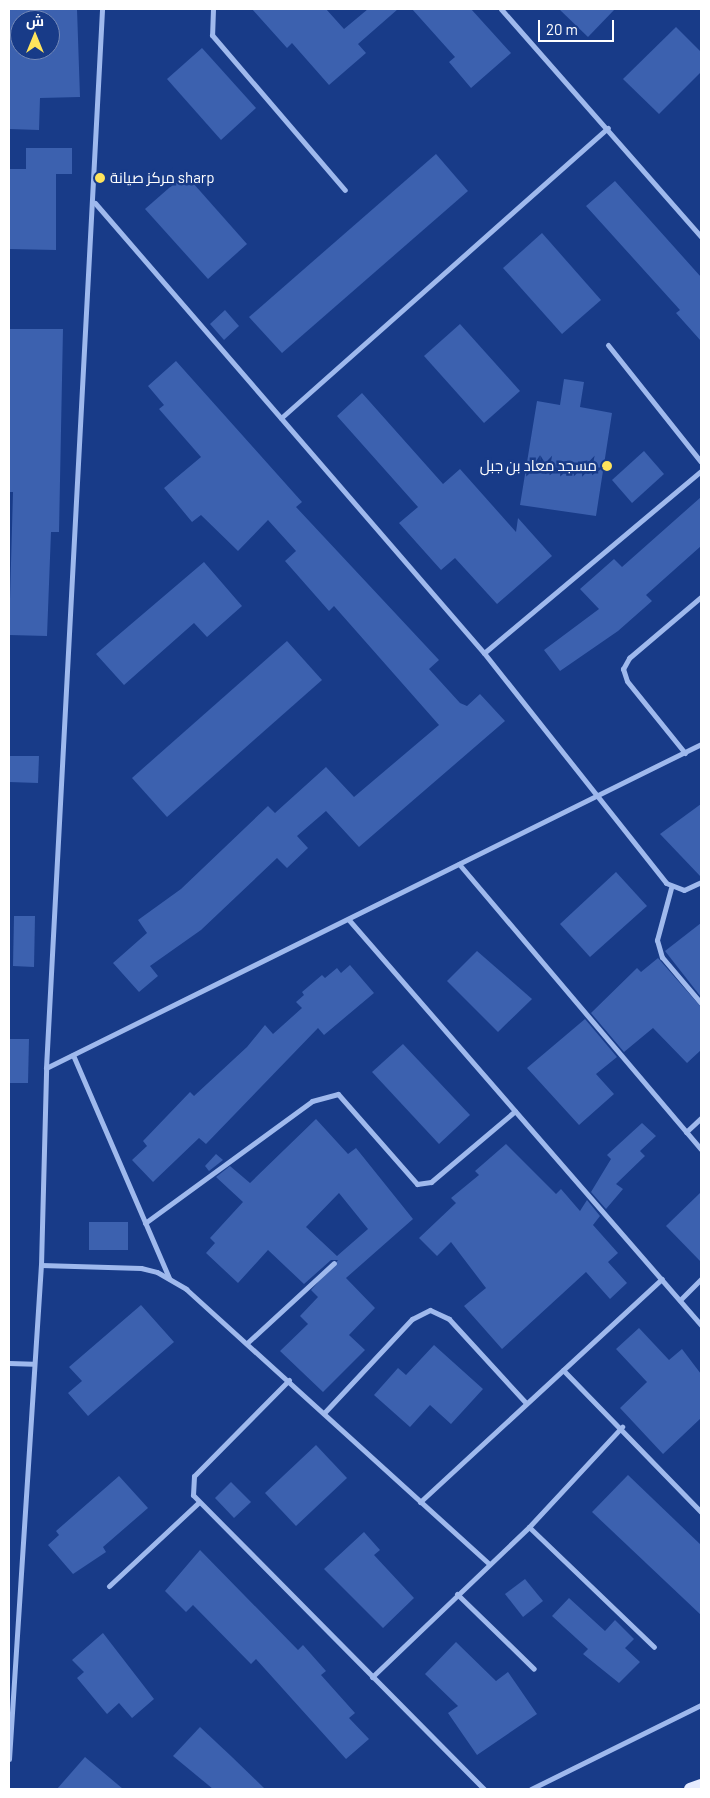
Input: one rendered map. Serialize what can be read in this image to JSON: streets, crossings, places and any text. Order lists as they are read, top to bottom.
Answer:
{
  "places": ["مركز صيانة sharp", "مسجد معاد بن جبل"],
  "scale_bar": "20 m",
  "north": "top"
}
